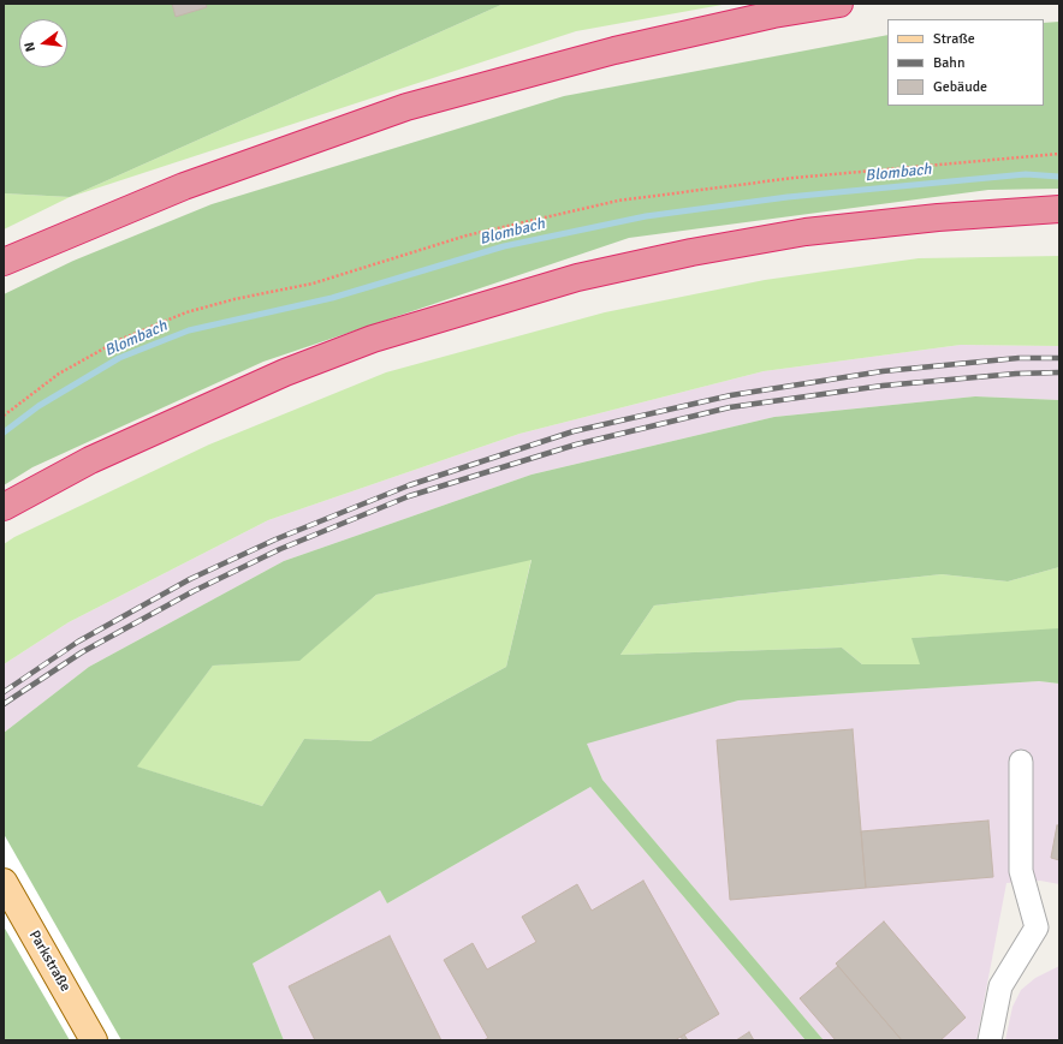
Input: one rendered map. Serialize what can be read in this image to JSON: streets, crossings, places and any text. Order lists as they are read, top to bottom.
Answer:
{
  "streets": {
    "main road": ["Parkstraße"]
  },
  "water": ["Blombach"],
  "legend": ["Straße", "Bahn", "Gebäude"],
  "north": "left"
}
